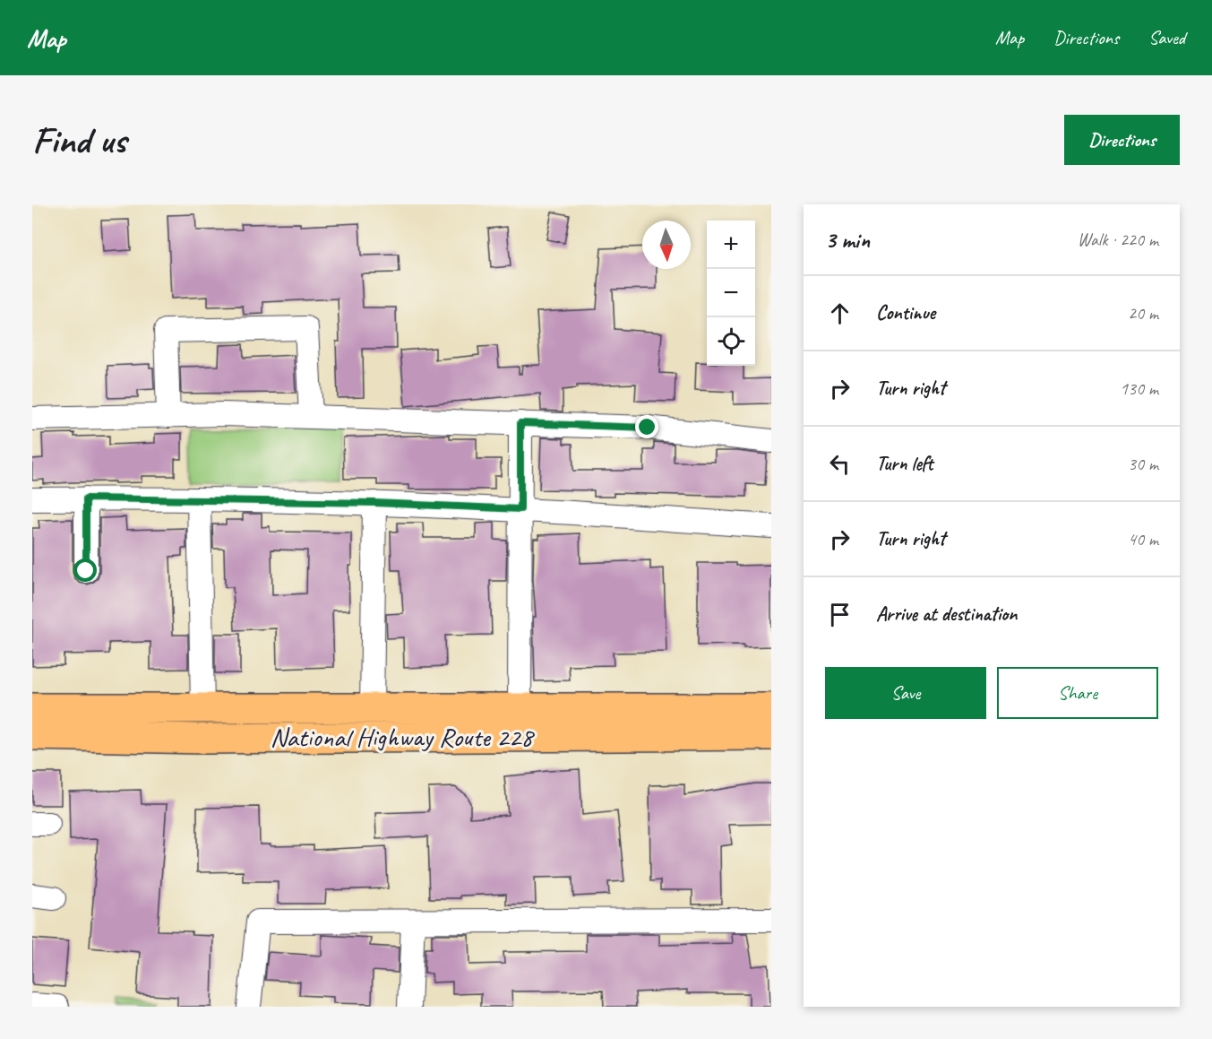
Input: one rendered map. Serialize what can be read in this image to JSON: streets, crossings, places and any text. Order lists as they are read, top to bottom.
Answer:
{
  "streets": {
    "highway": ["National Highway Route 228"]
  },
  "north": "bottom",
  "page": {
    "header": "Map",
    "nav": ["Map", "Directions", "Saved"],
    "buttons": [
      "Directions",
      ["Save", "Share"]
    ],
    "title": "Find us",
    "heading": ["3 min", "Walk · 220 m"],
    "map_buttons": ["+", "−"],
    "list": [
      ["Continue", "20 m"],
      ["Turn right", "130 m"],
      ["Turn left", "30 m"],
      ["Turn right", "40 m"],
      "Arrive at destination"
    ]
  }
}
